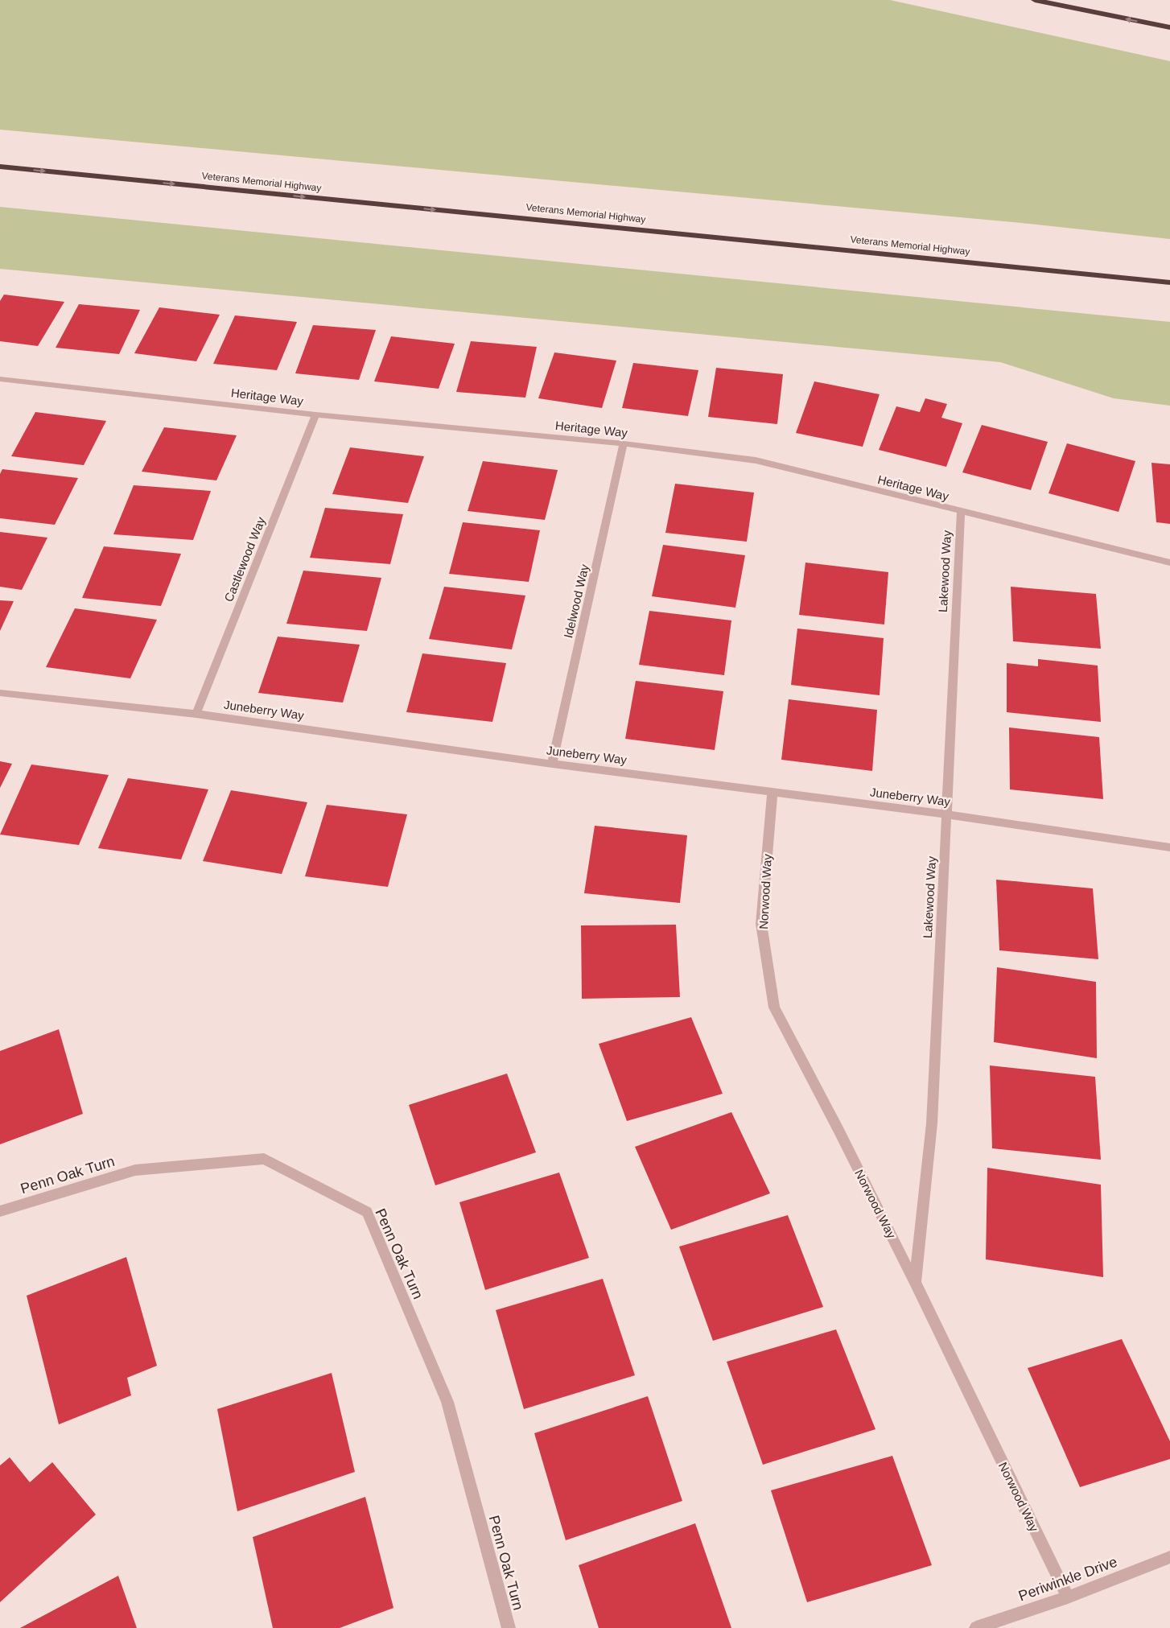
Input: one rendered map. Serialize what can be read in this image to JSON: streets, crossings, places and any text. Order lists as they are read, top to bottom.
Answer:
{
  "streets": {
    "highway": ["Veterans Memorial Highway"],
    "street": [
      "Heritage Way",
      "Castlewood Way",
      "Lakewood Way",
      "Idelwood Way",
      "Juneberry Way",
      "Norwood Way",
      "Penn Oak Turn",
      "Periwinkle Drive"
    ]
  },
  "crossings": [
    ["Heritage Way", "Castlewood Way"],
    ["Heritage Way", "Lakewood Way"],
    ["Heritage Way", "Idelwood Way"],
    ["Castlewood Way", "Juneberry Way"],
    ["Lakewood Way", "Juneberry Way"],
    ["Lakewood Way", "Norwood Way"],
    ["Idelwood Way", "Juneberry Way"],
    ["Juneberry Way", "Norwood Way"],
    ["Norwood Way", "Periwinkle Drive"]
  ],
  "one_way": ["Veterans Memorial Highway"]
}
